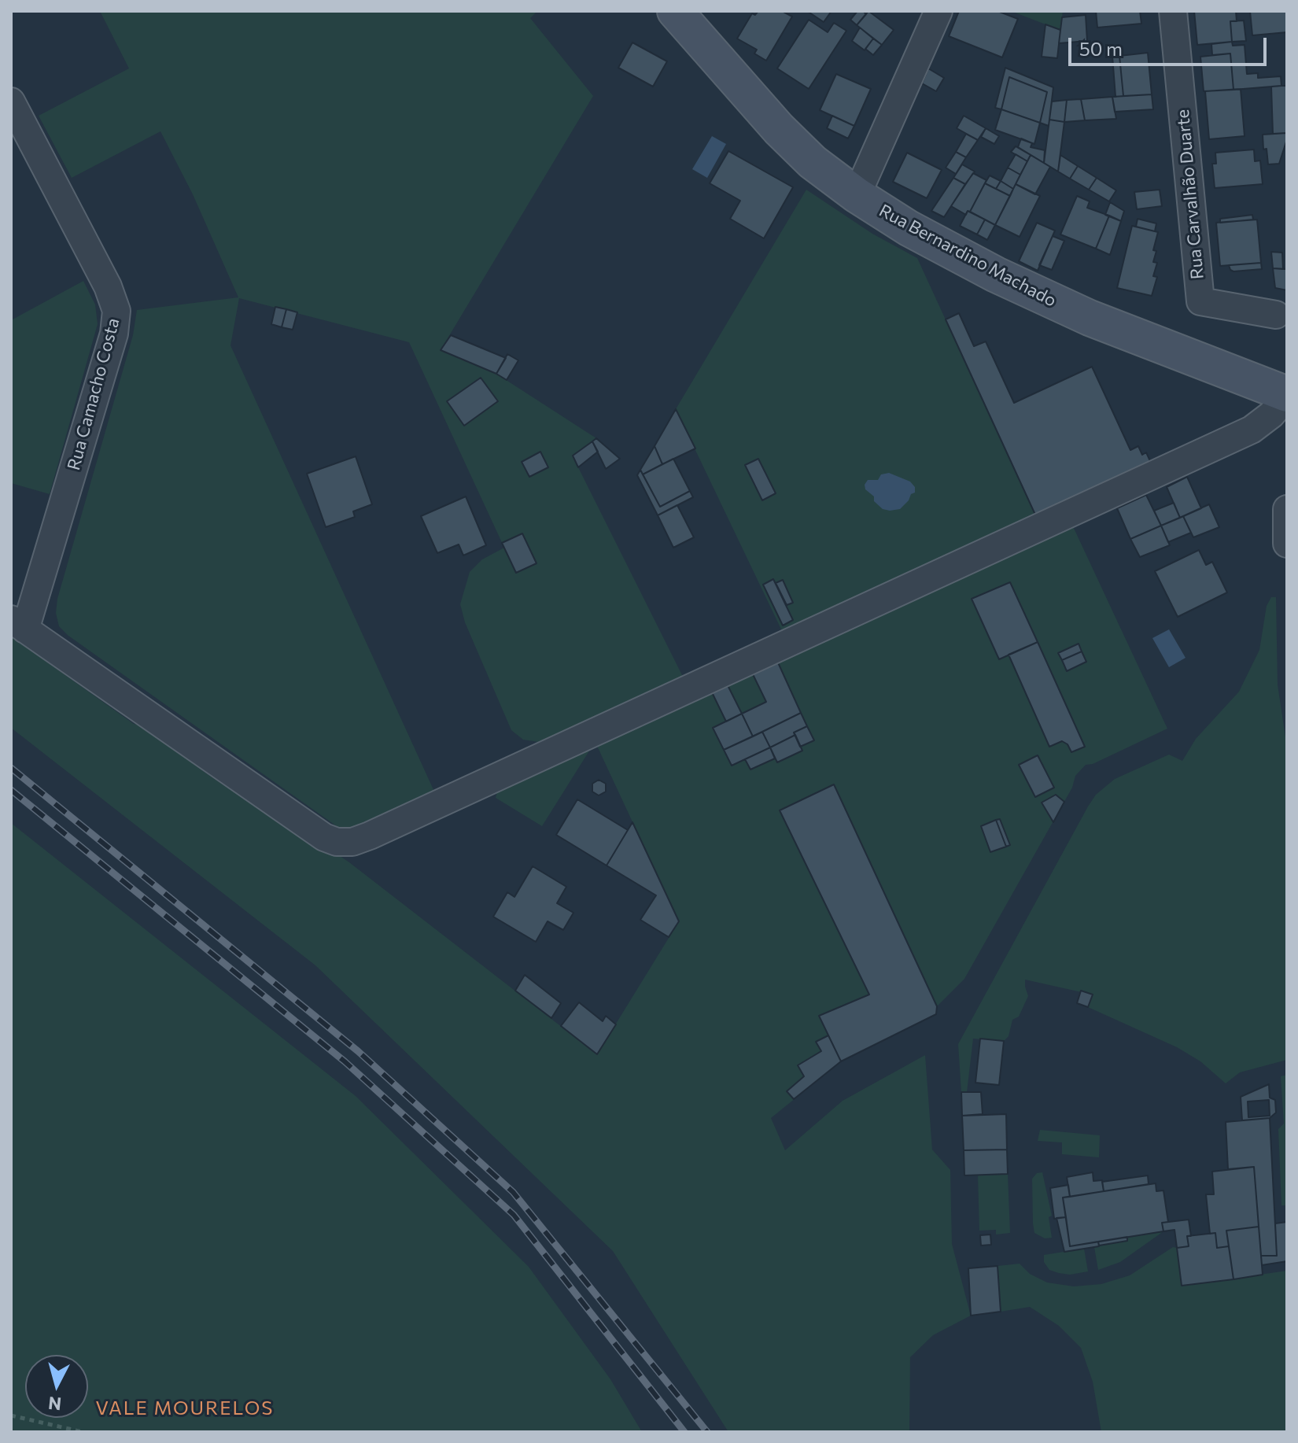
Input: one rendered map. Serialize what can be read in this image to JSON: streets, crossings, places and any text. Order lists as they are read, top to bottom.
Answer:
{
  "streets": {
    "main road": ["Rua Bernardino Machado"],
    "street": ["Rua Carvalhão Duarte", "Rua Camacho Costa"]
  },
  "districts": ["VALE MOURELOS"],
  "scale_bar": "50 m",
  "north": "bottom"
}
